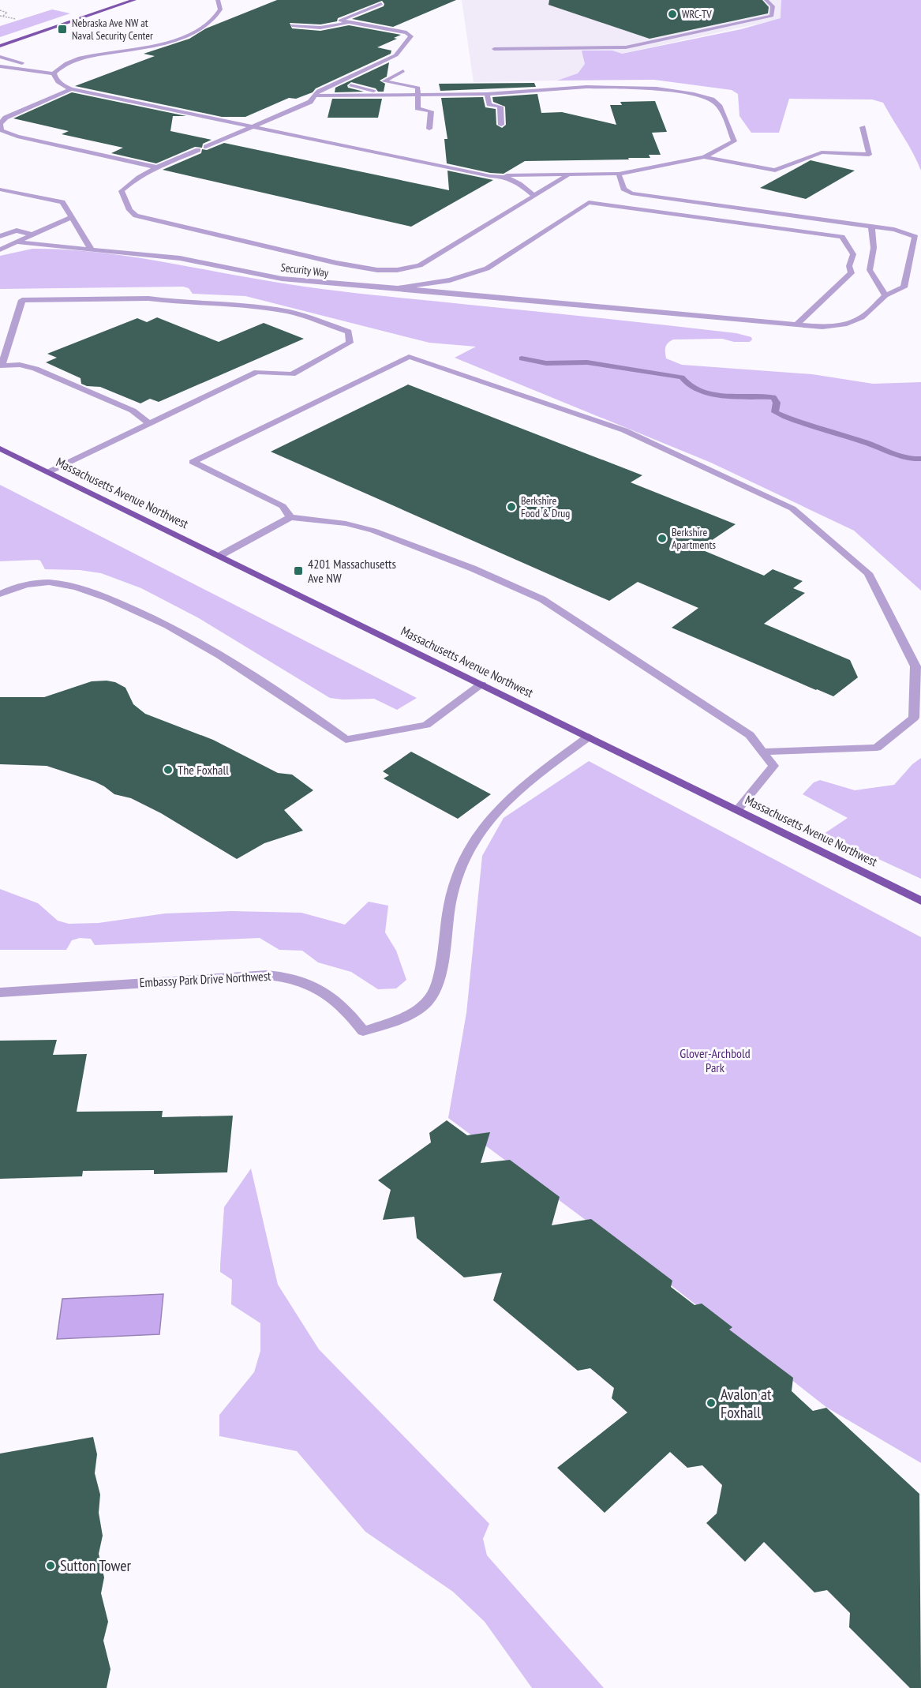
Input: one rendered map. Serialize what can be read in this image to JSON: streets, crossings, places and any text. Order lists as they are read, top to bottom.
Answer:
{
  "streets": {
    "main road": ["Massachusetts Avenue Northwest"],
    "street": ["Security Way", "Embassy Park Drive Northwest"]
  },
  "crossings": [
    ["Massachusetts Avenue Northwest", "Embassy Park Drive Northwest"]
  ],
  "parks": ["Glover-Archbold Park"],
  "places": {
    "other": [
      "WRC-TV",
      "Berkshire Food & Drug",
      "Berkshire Apartments",
      "The Foxhall",
      "Avalon at Foxhall",
      "Sutton Tower"
    ],
    "transit": ["Nebraska Ave NW at Naval Security Center", "4201 Massachusetts Ave NW"]
  }
}
